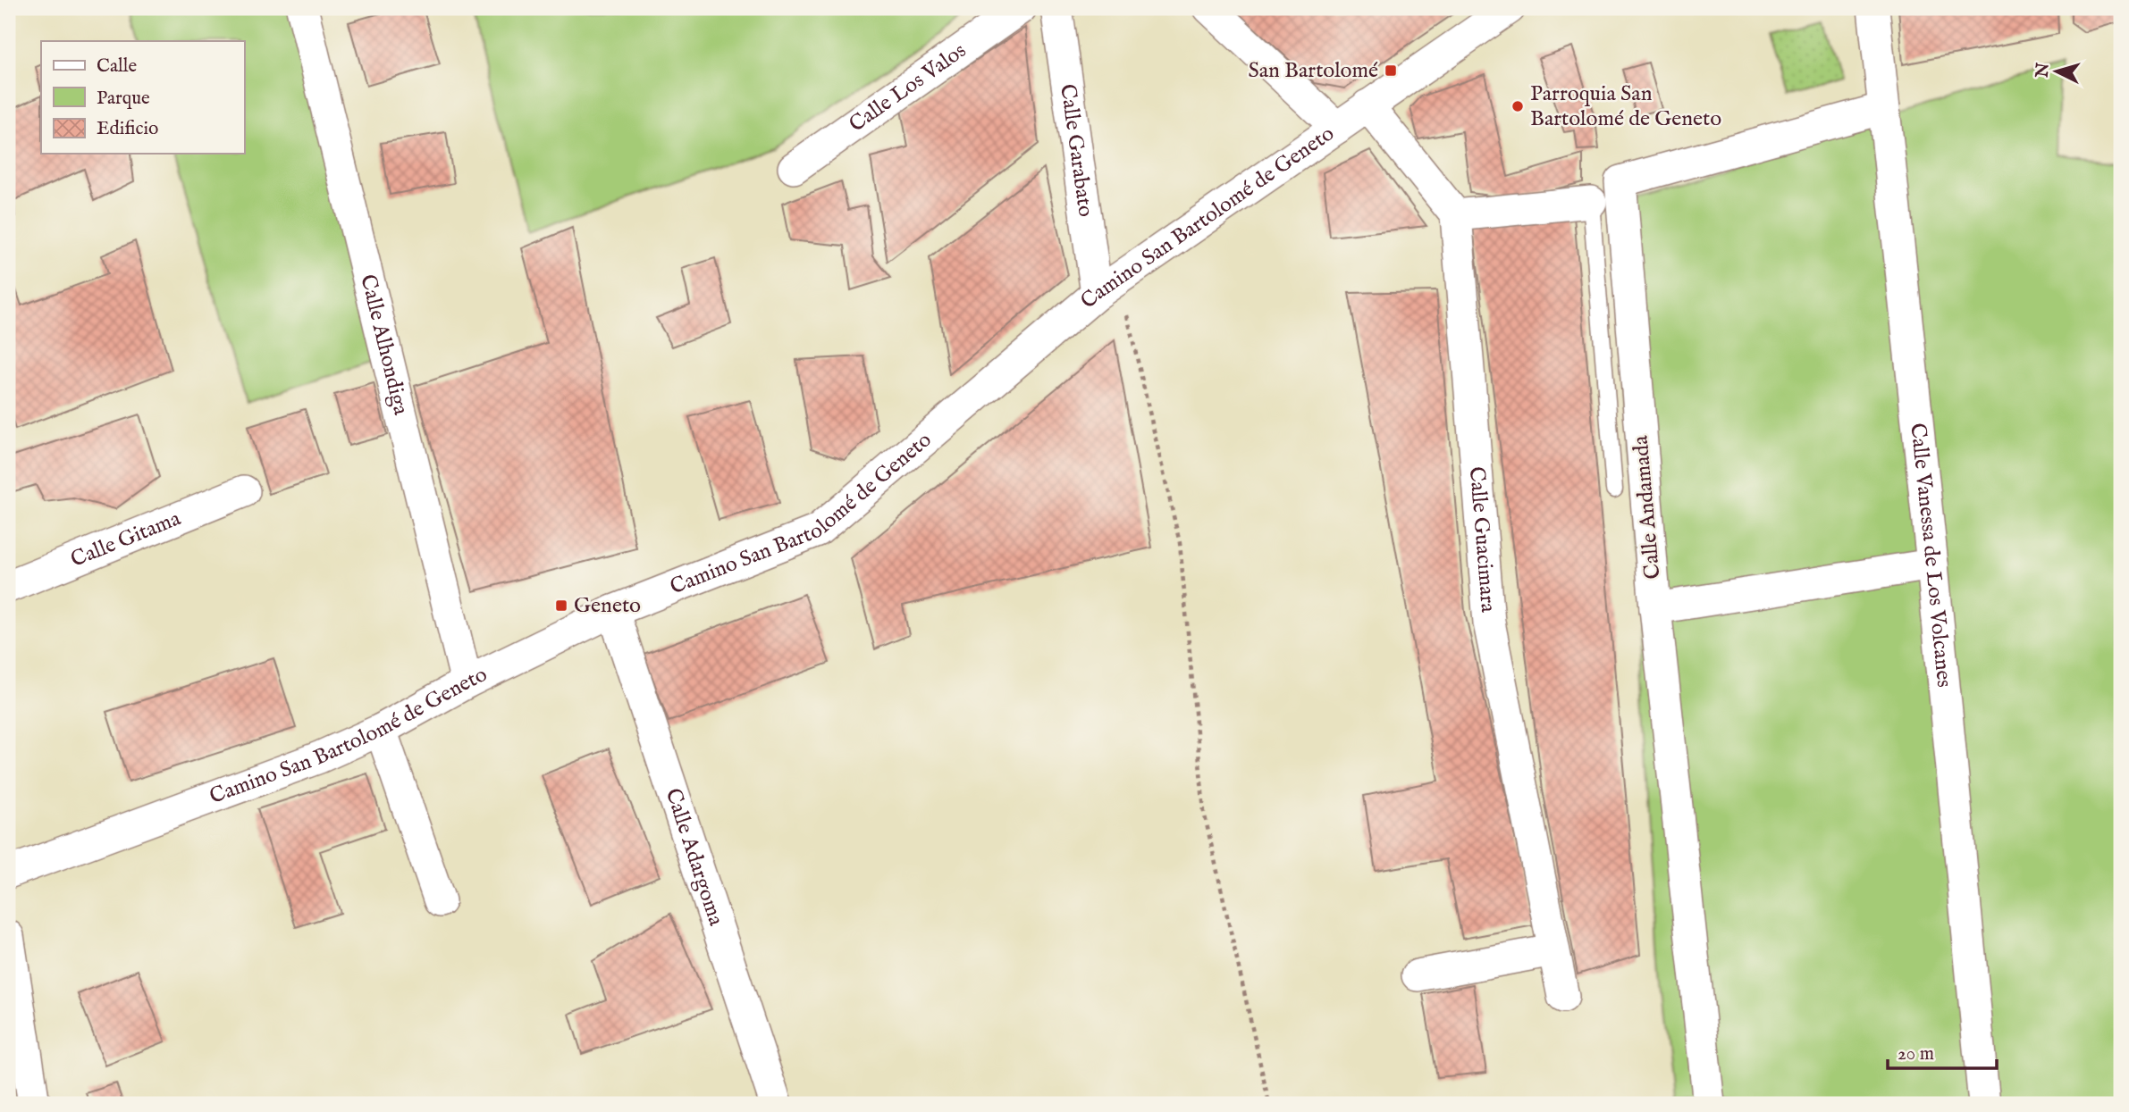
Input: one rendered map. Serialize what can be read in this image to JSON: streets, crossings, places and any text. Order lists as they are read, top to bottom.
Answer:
{
  "streets": {
    "street": [
      "Calle Los Valos",
      "Calle Garabato",
      "Camino San Bartolomé de Geneto",
      "Calle Alhondiga",
      "Calle Andamada",
      "Calle Guacimara",
      "Calle Gitama",
      "Calle Vanessa de Los Volcanes",
      "Calle Adargoma"
    ]
  },
  "crossings": [
    ["Calle Garabato", "Camino San Bartolomé de Geneto"],
    ["Camino San Bartolomé de Geneto", "Calle Alhondiga"],
    ["Camino San Bartolomé de Geneto", "Calle Adargoma"],
    ["Calle Andamada", "Calle Vanessa de Los Volcanes"]
  ],
  "places": {
    "transit": ["San Bartolomé", "Geneto"],
    "other": ["Parroquia San Bartolomé de Geneto"]
  },
  "legend": ["Calle", "Parque", "Edificio"],
  "scale_bar": "20 m",
  "north": "left"
}
